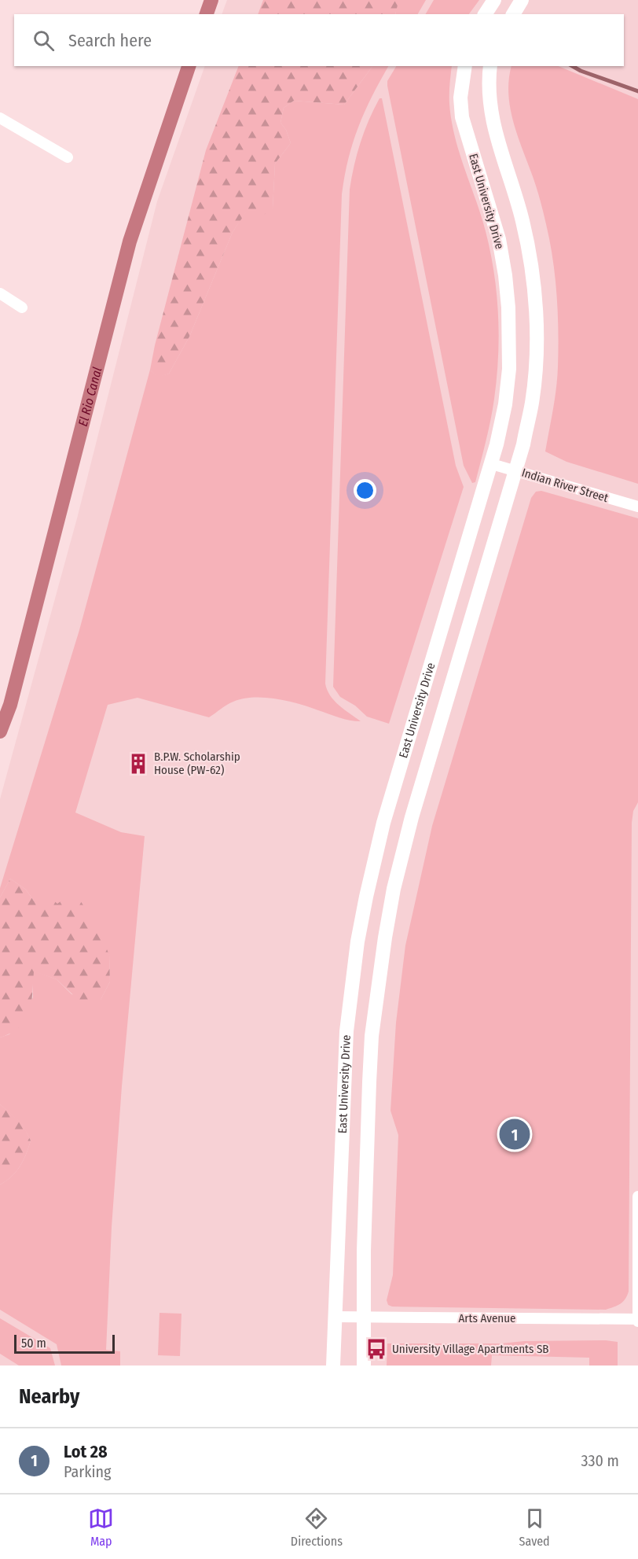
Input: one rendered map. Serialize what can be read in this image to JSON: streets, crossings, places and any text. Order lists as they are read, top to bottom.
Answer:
{
  "streets": {
    "street": ["East University Drive", "Indian River Street", "Arts Avenue"]
  },
  "crossings": [
    ["East University Drive", "Indian River Street"],
    ["East University Drive", "Arts Avenue"]
  ],
  "water": ["El Rio Canal"],
  "places": {
    "building": ["B.P.W. Scholarship House (PW-62)"],
    "bus stop": ["University Village Apartments SB"]
  },
  "scale_bar": "50 m",
  "page": {
    "search": "Search here",
    "pins": "1",
    "scale": "50 m",
    "heading": "Nearby",
    "list": [
      {
        "mark": "1",
        "name": "Lot 28",
        "note": "Parking",
        "value": "330 m"
      }
    ],
    "nav": ["Map", "Directions", "Saved"]
  }
}
